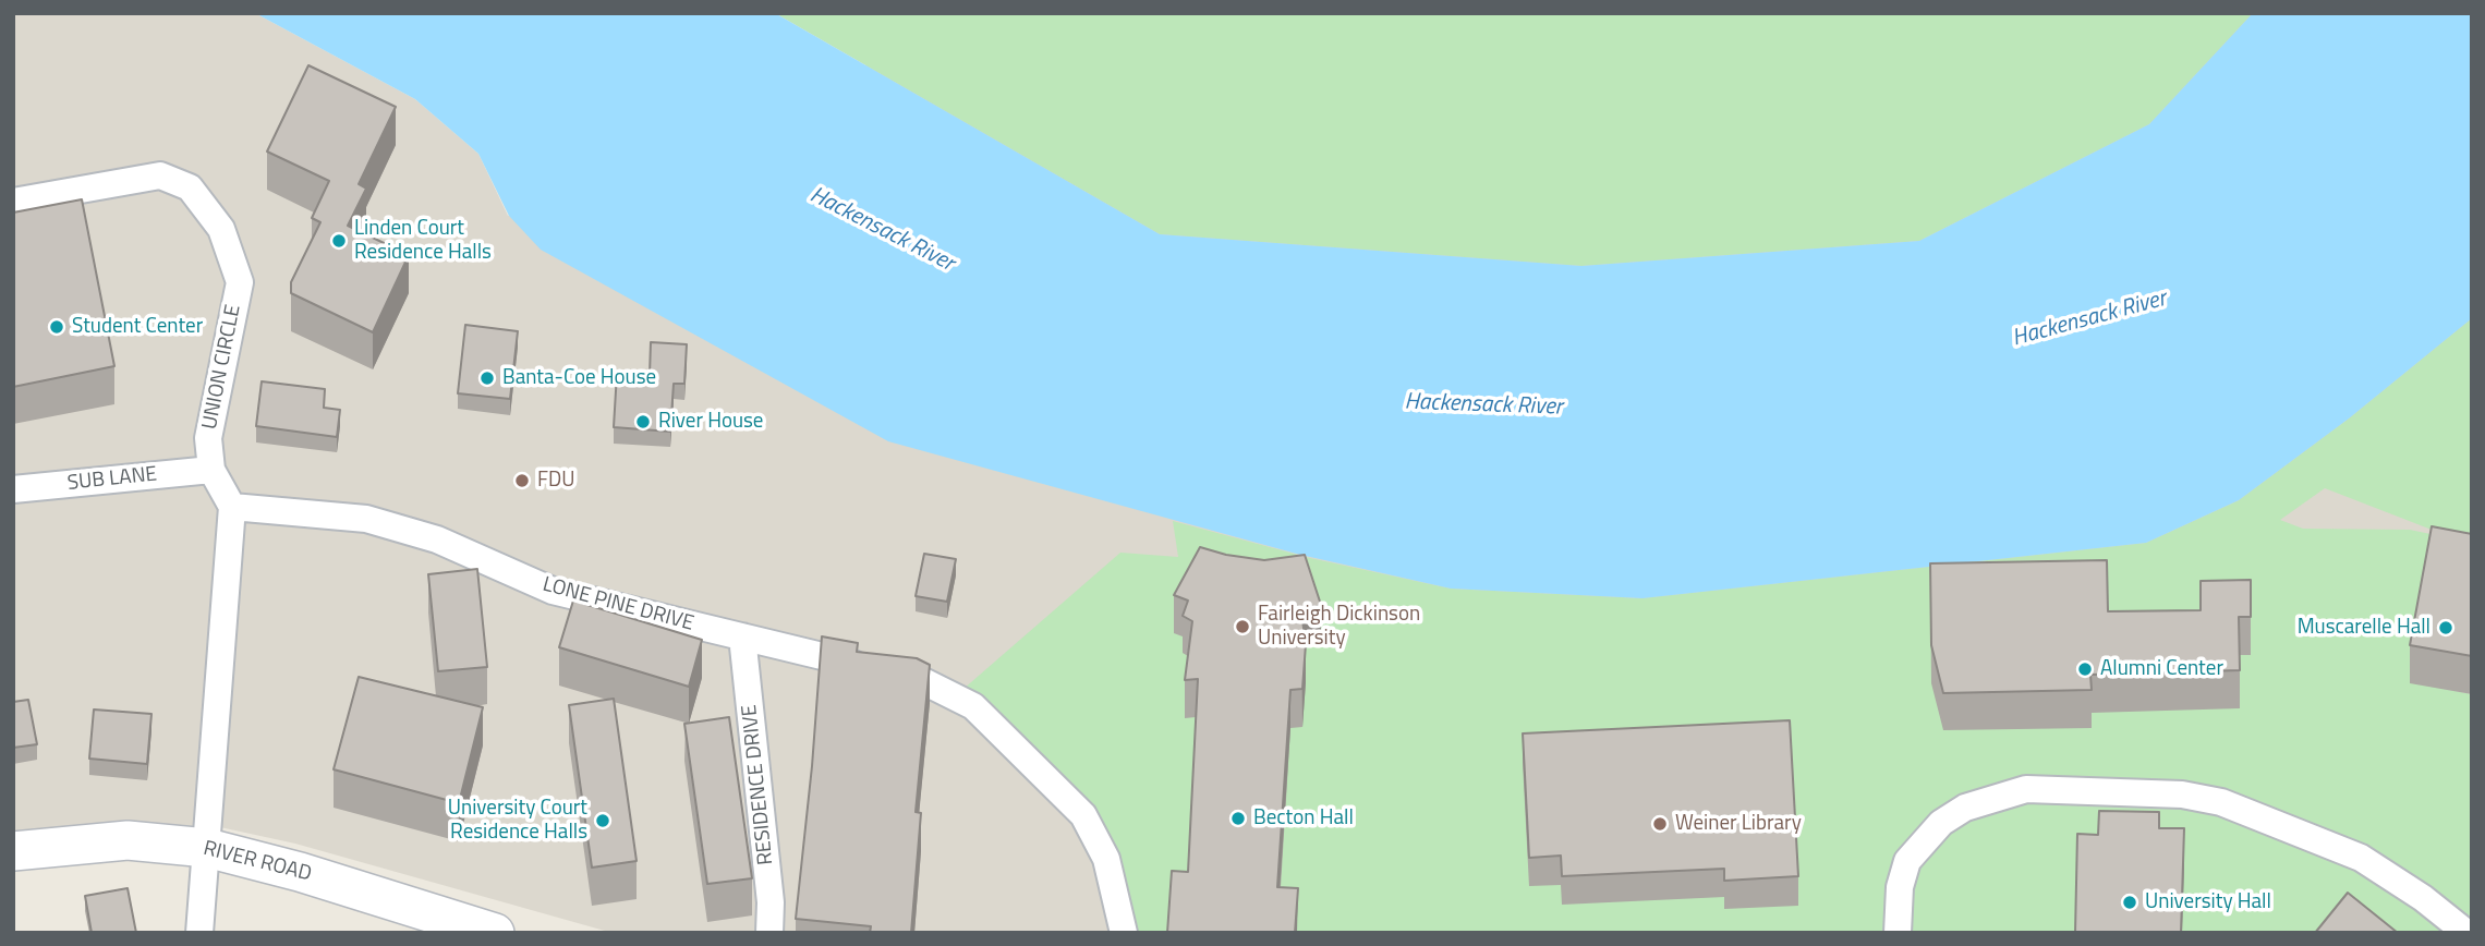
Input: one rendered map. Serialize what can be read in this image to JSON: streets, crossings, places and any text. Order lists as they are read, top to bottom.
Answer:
{
  "streets": {
    "main road": ["RIVER ROAD"],
    "street": [
      "UNION CIRCLE",
      "SUB LANE",
      "LONE PINE DRIVE",
      "RESIDENCE DRIVE"
    ]
  },
  "crossings": [
    ["UNION CIRCLE", "SUB LANE"],
    ["UNION CIRCLE", "LONE PINE DRIVE"],
    ["LONE PINE DRIVE", "RESIDENCE DRIVE"]
  ],
  "water": ["Hackensack River"],
  "places": [
    "Linden Court Residence Halls",
    "Student Center",
    "Banta-Coe House",
    "River House",
    "FDU",
    "Fairleigh Dickinson University",
    "Muscarelle Hall",
    "Alumni Center",
    "Becton Hall",
    "University Court Residence Halls",
    "Weiner Library",
    "University Hall"
  ]
}
